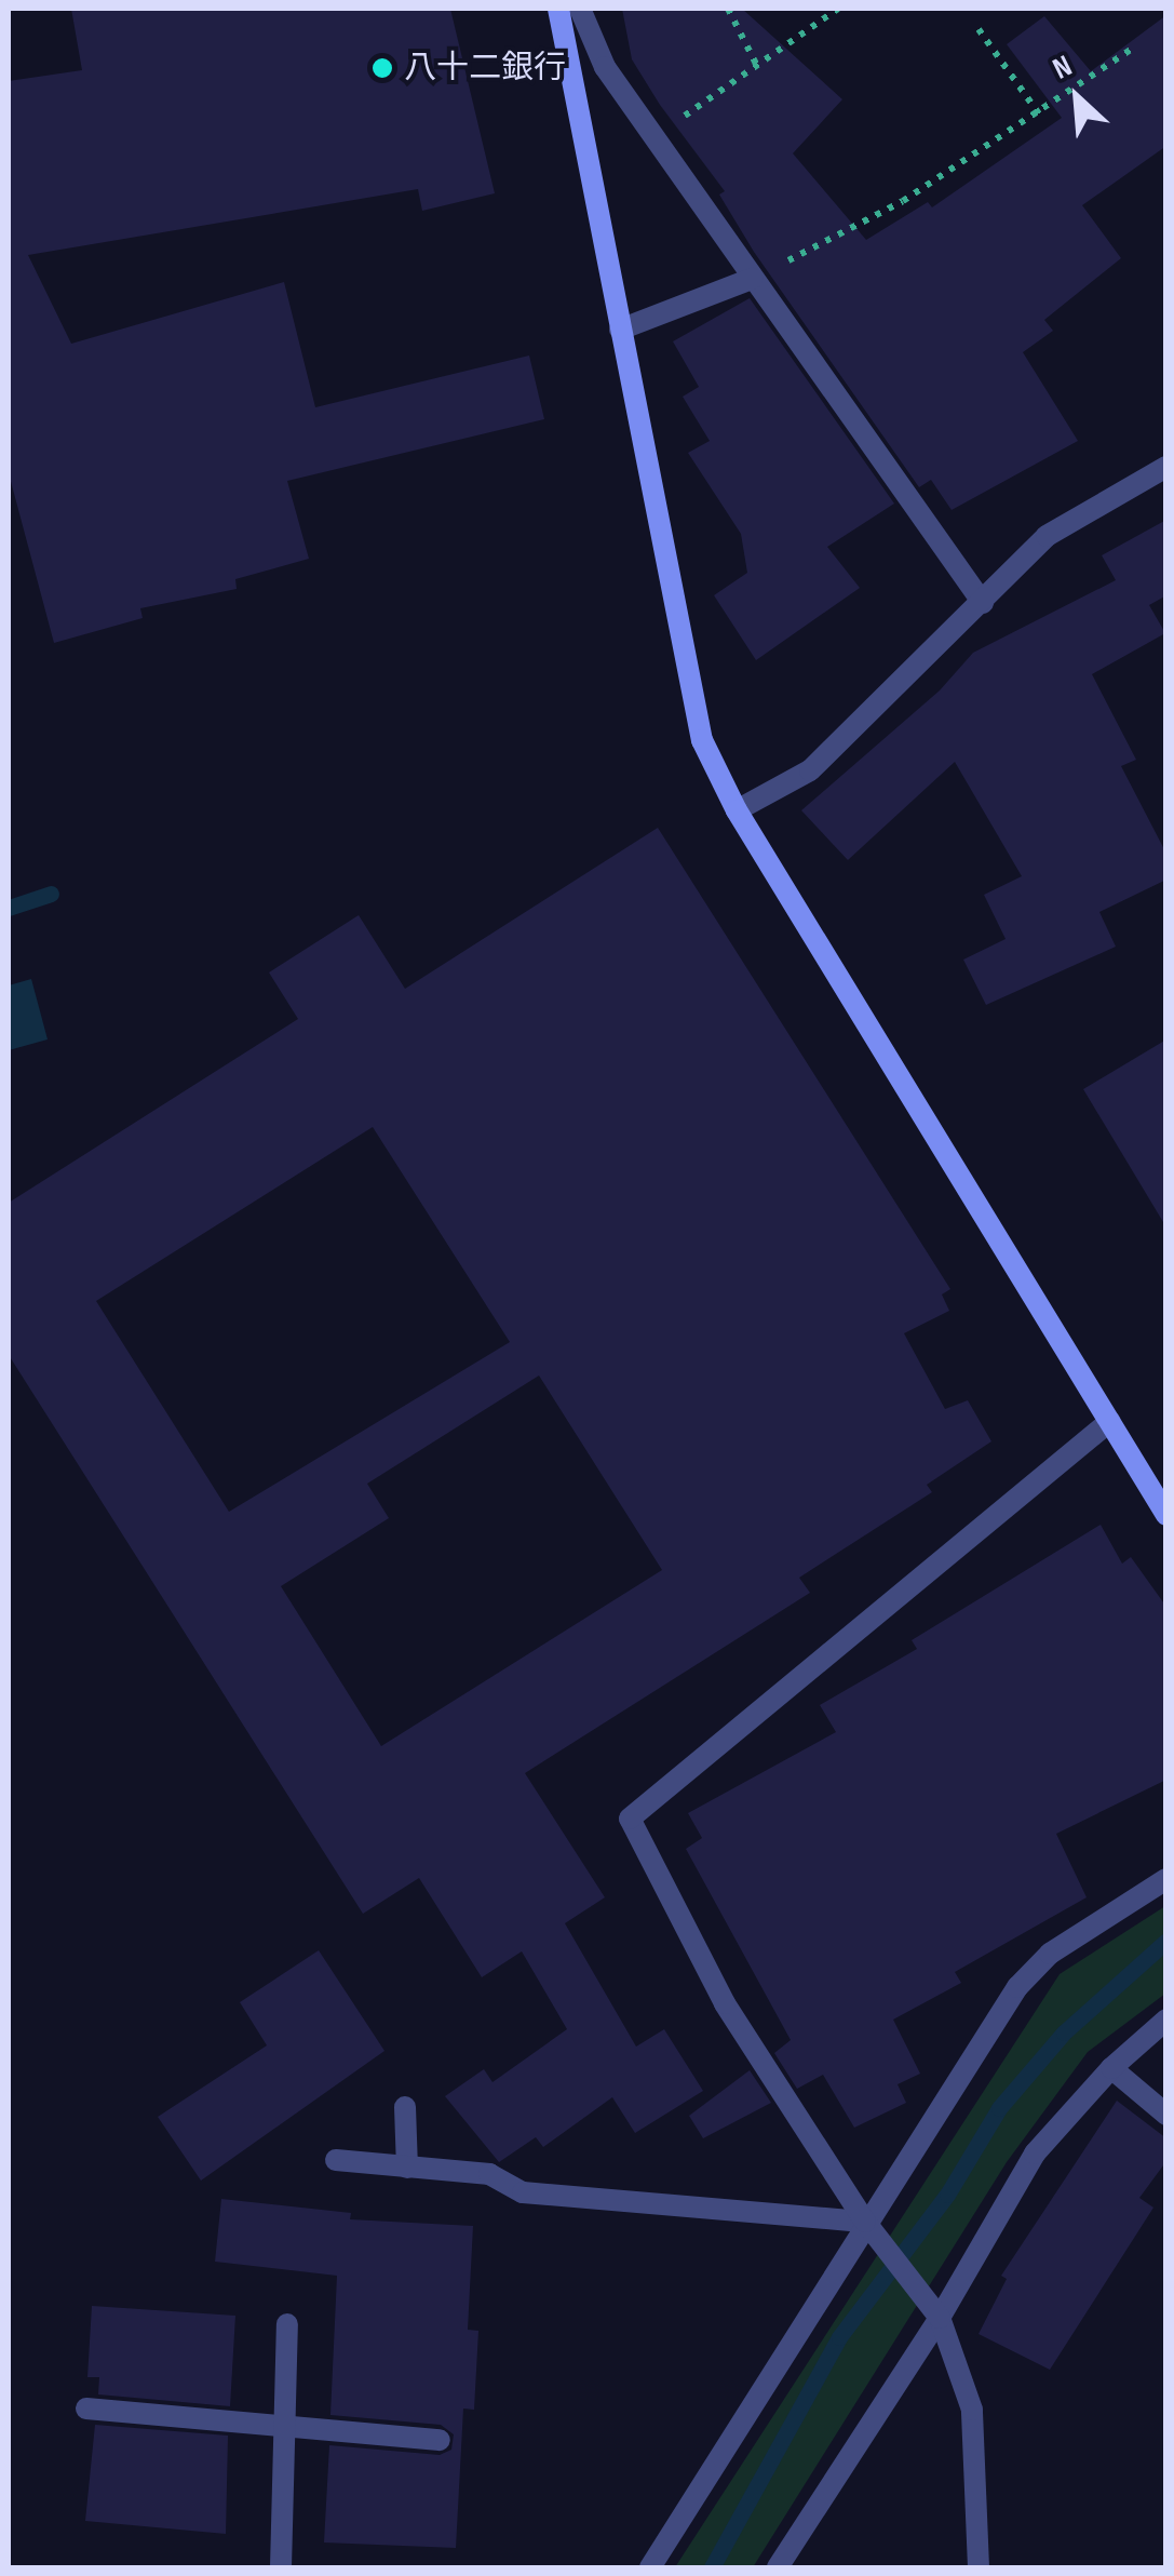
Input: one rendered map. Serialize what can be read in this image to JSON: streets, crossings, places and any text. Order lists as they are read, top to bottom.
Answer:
{
  "places": ["八十二銀行"],
  "north": "top left"
}
